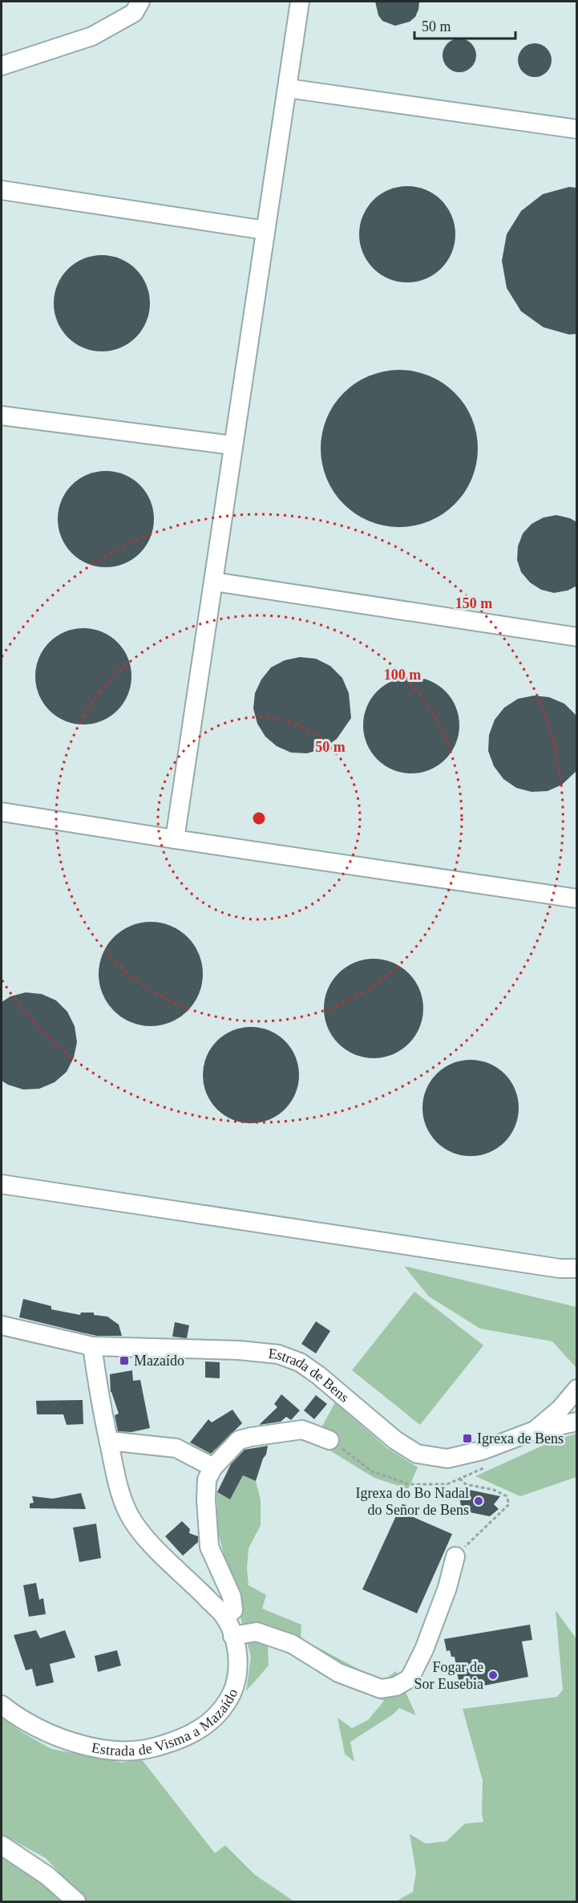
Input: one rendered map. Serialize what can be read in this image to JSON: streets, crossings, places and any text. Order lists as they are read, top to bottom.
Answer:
{
  "streets": {
    "street": ["Estrada de Bens", "Estrada de Visma a Mazaído"]
  },
  "crossings": [
    ["Estrada de Bens", "Estrada de Visma a Mazaído"]
  ],
  "places": {
    "transit": ["Mazaído", "Igrexa de Bens"],
    "other": ["Igrexa do Bo Nadal do Señor de Bens", "Fogar de Sor Eusebia"]
  },
  "scale_bar": "50 m",
  "rings": ["150 m", "100 m", "50 m"]
}
